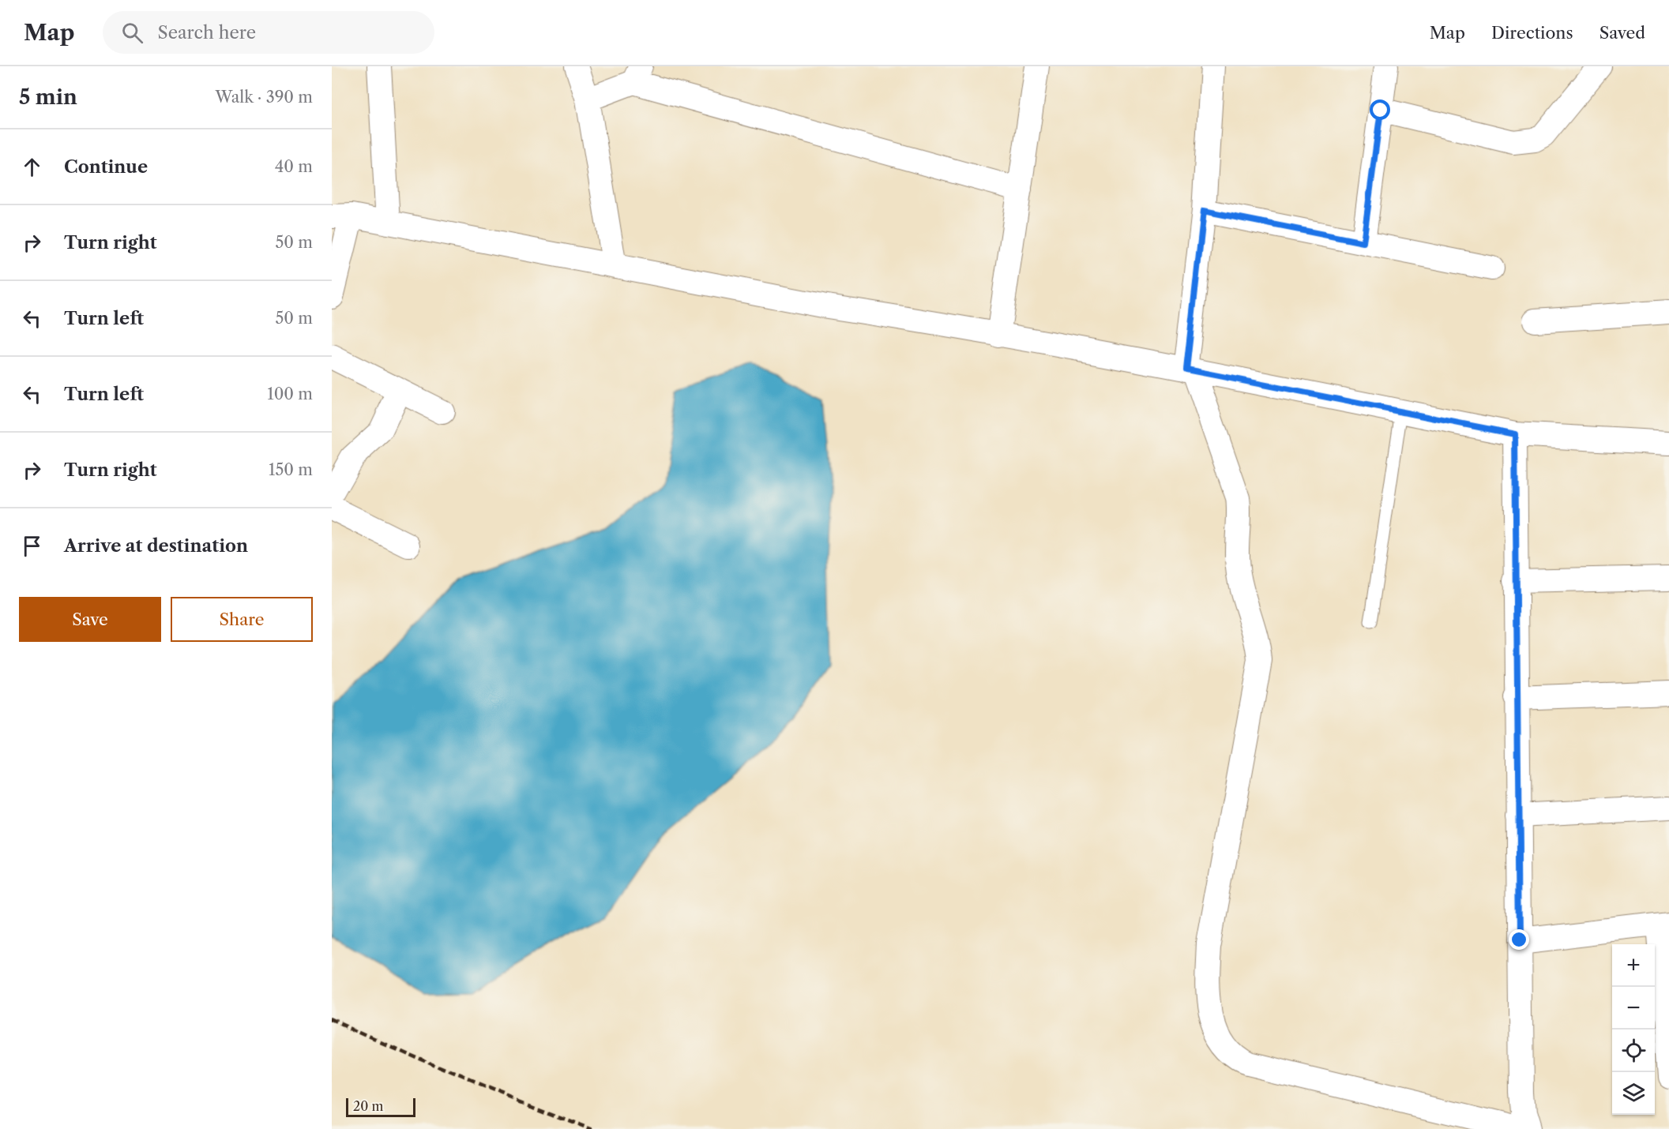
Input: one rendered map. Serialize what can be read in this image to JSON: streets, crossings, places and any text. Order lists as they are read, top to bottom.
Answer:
{
  "scale_bar": "20 m",
  "page": {
    "header": "Map",
    "search": "Search here",
    "nav": ["Map", "Directions", "Saved"],
    "heading": ["5 min", "Walk · 390 m"],
    "list": [
      ["Continue", "40 m"],
      ["Turn right", "50 m"],
      ["Turn left", "50 m"],
      ["Turn left", "100 m"],
      ["Turn right", "150 m"],
      "Arrive at destination"
    ],
    "buttons": ["Save", "Share"],
    "map_buttons": ["+", "−"],
    "scale": "20 m"
  }
}
